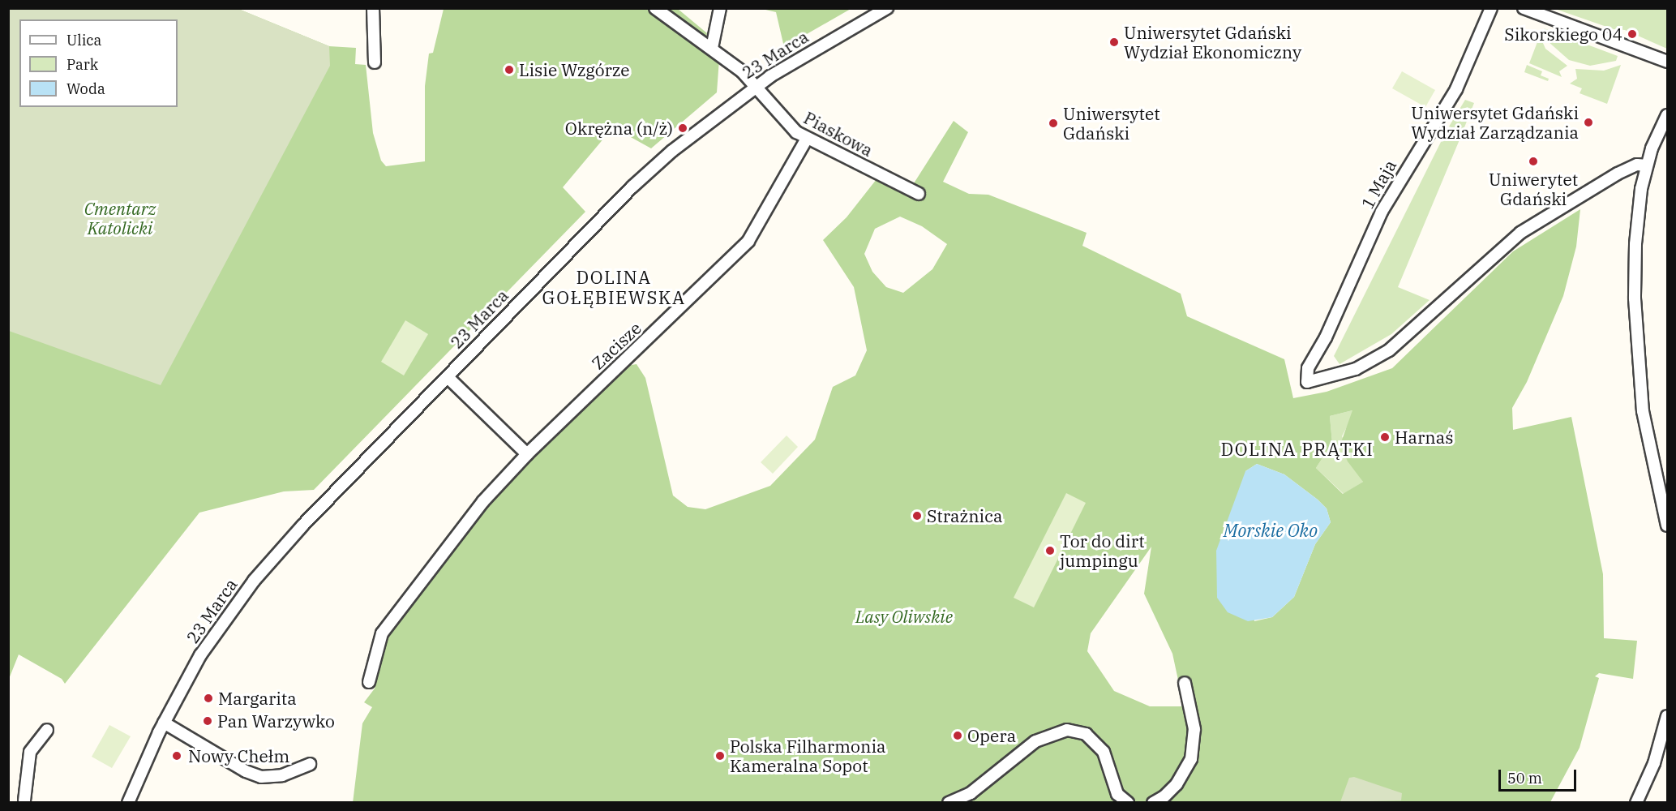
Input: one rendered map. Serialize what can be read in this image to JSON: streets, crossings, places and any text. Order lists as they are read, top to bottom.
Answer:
{
  "streets": {
    "street": [
      "23 Marca",
      "Piaskowa",
      "1 Maja",
      "Zacisze"
    ]
  },
  "crossings": [
    ["23 Marca", "Piaskowa"],
    ["Piaskowa", "Zacisze"]
  ],
  "districts": ["DOLINA GOŁĘBIEWSKA", "DOLINA PRĄTKI"],
  "water": ["Morskie Oko"],
  "parks": ["Cmentarz Katolicki", "Lasy Oliwskie"],
  "places": [
    "Sikorskiego 04",
    "Uniwersytet Gdański Wydział Ekonomiczny",
    "Lisie Wzgórze",
    "Uniwersytet Gdański Wydział Zarządzania",
    "Uniwersytet Gdański",
    "Okrężna (n/ż)",
    "Uniwerytet Gdański",
    "Harnaś",
    "Strażnica",
    "Tor do dirt jumpingu",
    "Margarita",
    "Pan Warzywko",
    "Opera",
    "Nowy Chełm",
    "Polska Filharmonia Kameralna Sopot"
  ],
  "legend": ["Ulica", "Park", "Woda"],
  "scale_bar": "50 m"
}
